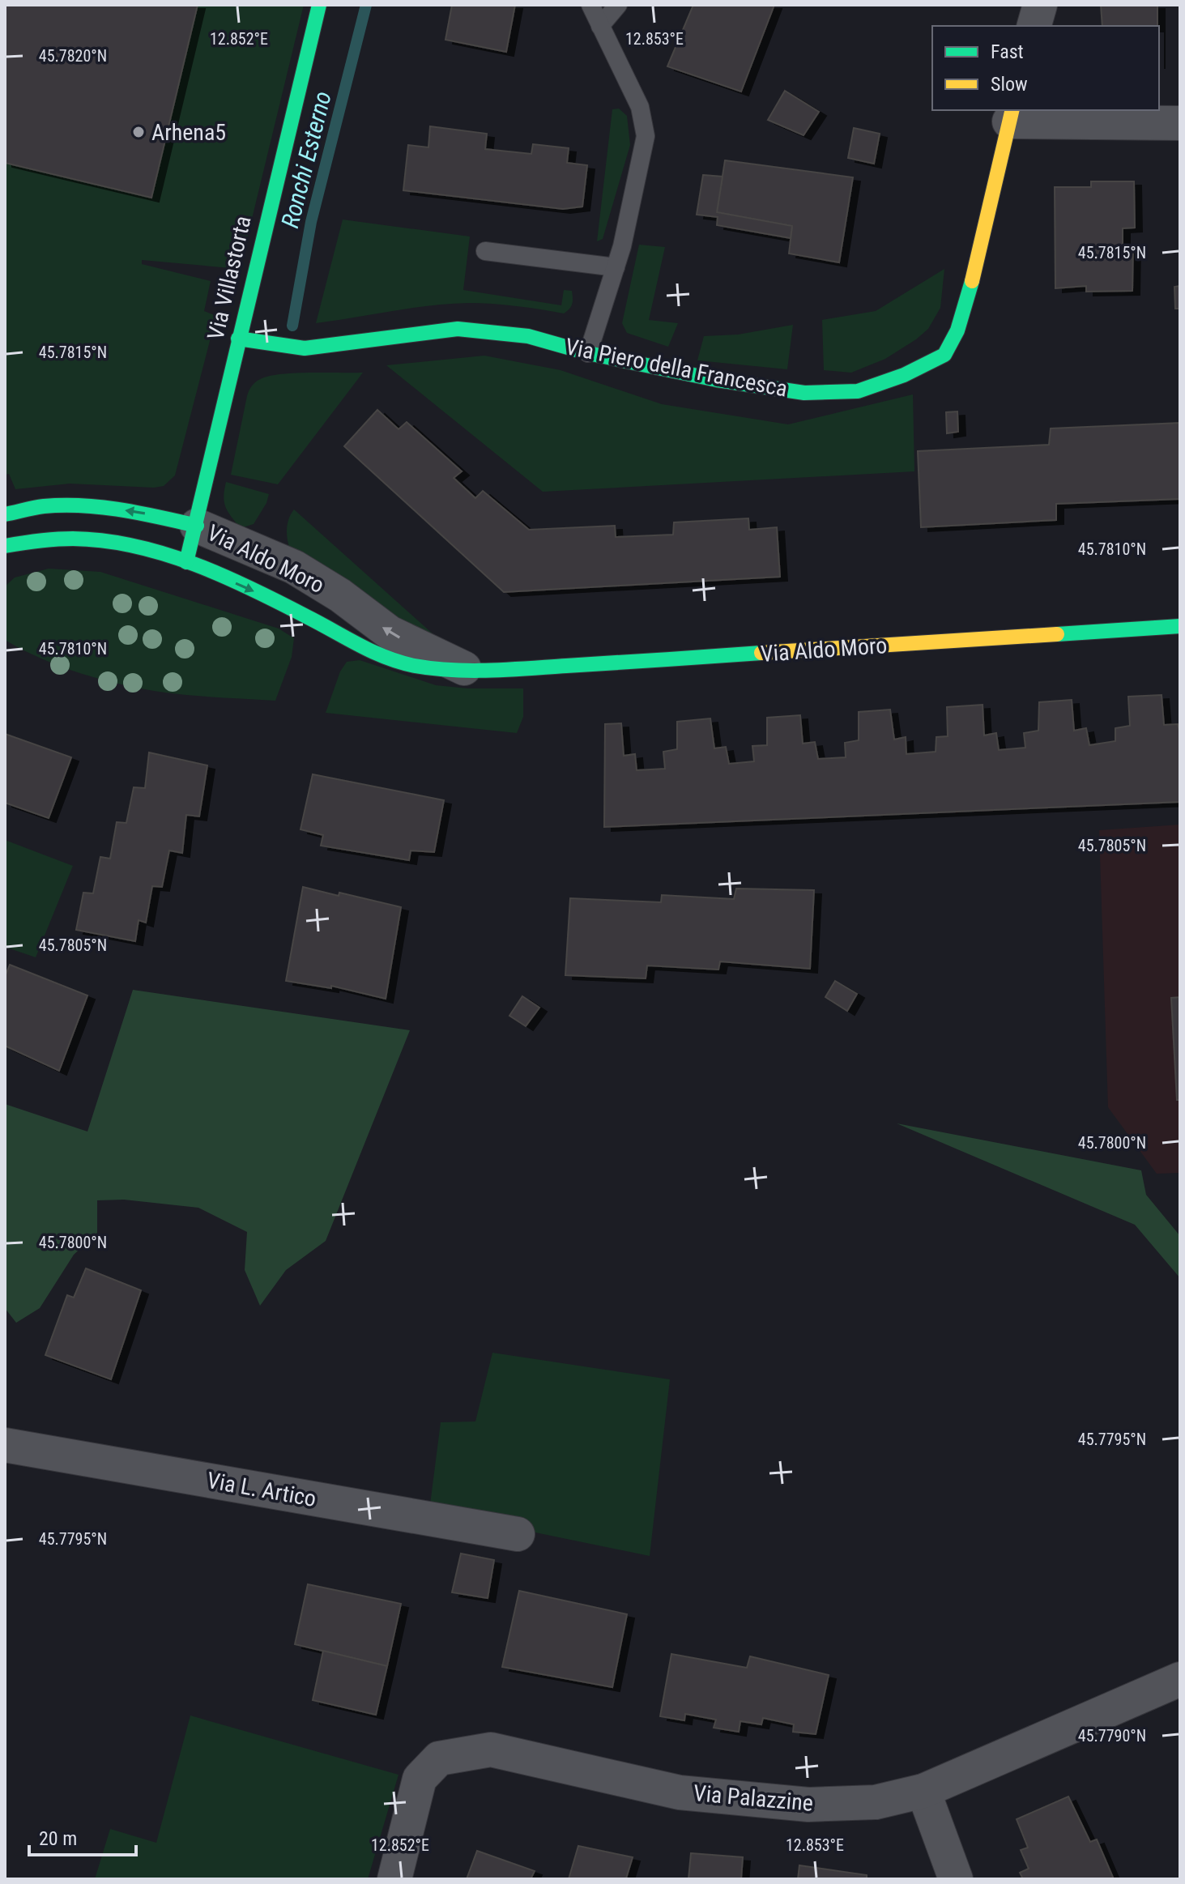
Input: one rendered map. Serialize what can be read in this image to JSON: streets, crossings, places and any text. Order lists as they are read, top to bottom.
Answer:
{
  "streets": {
    "street": [
      "Via Villastorta",
      "Via Piero della Francesca",
      "Via Aldo Moro",
      "Via L. Artico",
      "Via Palazzine"
    ]
  },
  "crossings": [
    ["Via Villastorta", "Via Piero della Francesca"],
    ["Via Villastorta", "Via Aldo Moro"]
  ],
  "water": ["Ronchi Esterno"],
  "places": ["Arhena5"],
  "legend": ["Fast", "Slow"],
  "scale_bar": "20 m",
  "coordinates": [
    "12.852°E",
    "12.853°E",
    "45.7820°N",
    "45.7815°N",
    "45.7810°N",
    "45.7805°N",
    "45.7800°N",
    "45.7795°N",
    "45.7790°N"
  ]
}
